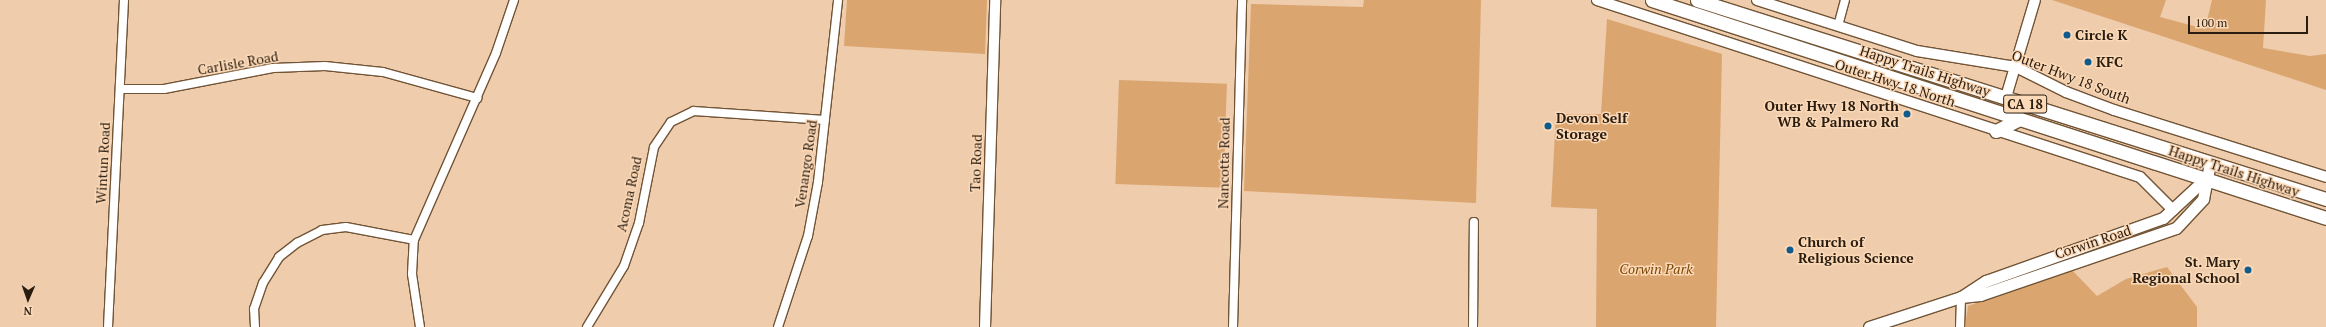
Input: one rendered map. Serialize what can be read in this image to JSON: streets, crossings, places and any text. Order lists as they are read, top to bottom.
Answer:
{
  "streets": {
    "main road": ["Happy Trails Highway", "CA 18", "Corwin Road"],
    "street": [
      "Carlisle Road",
      "Outer Hwy 18 South",
      "Outer Hwy 18 North",
      "Wintun Road",
      "Tao Road",
      "Nancotta Road",
      "Venango Road",
      "Acoma Road"
    ]
  },
  "crossings": [
    ["Carlisle Road", "Wintun Road"],
    ["Happy Trails Highway", "Corwin Road"],
    ["Outer Hwy 18 North", "Corwin Road"],
    ["Venango Road", "Acoma Road"]
  ],
  "parks": ["Corwin Park"],
  "places": [
    "Circle K",
    "KFC",
    "Outer Hwy 18 North WB & Palmero Rd",
    "Devon Self Storage",
    "Church of Religious Science",
    "St. Mary Regional School"
  ],
  "scale_bar": "100 m",
  "north": "bottom"
}
